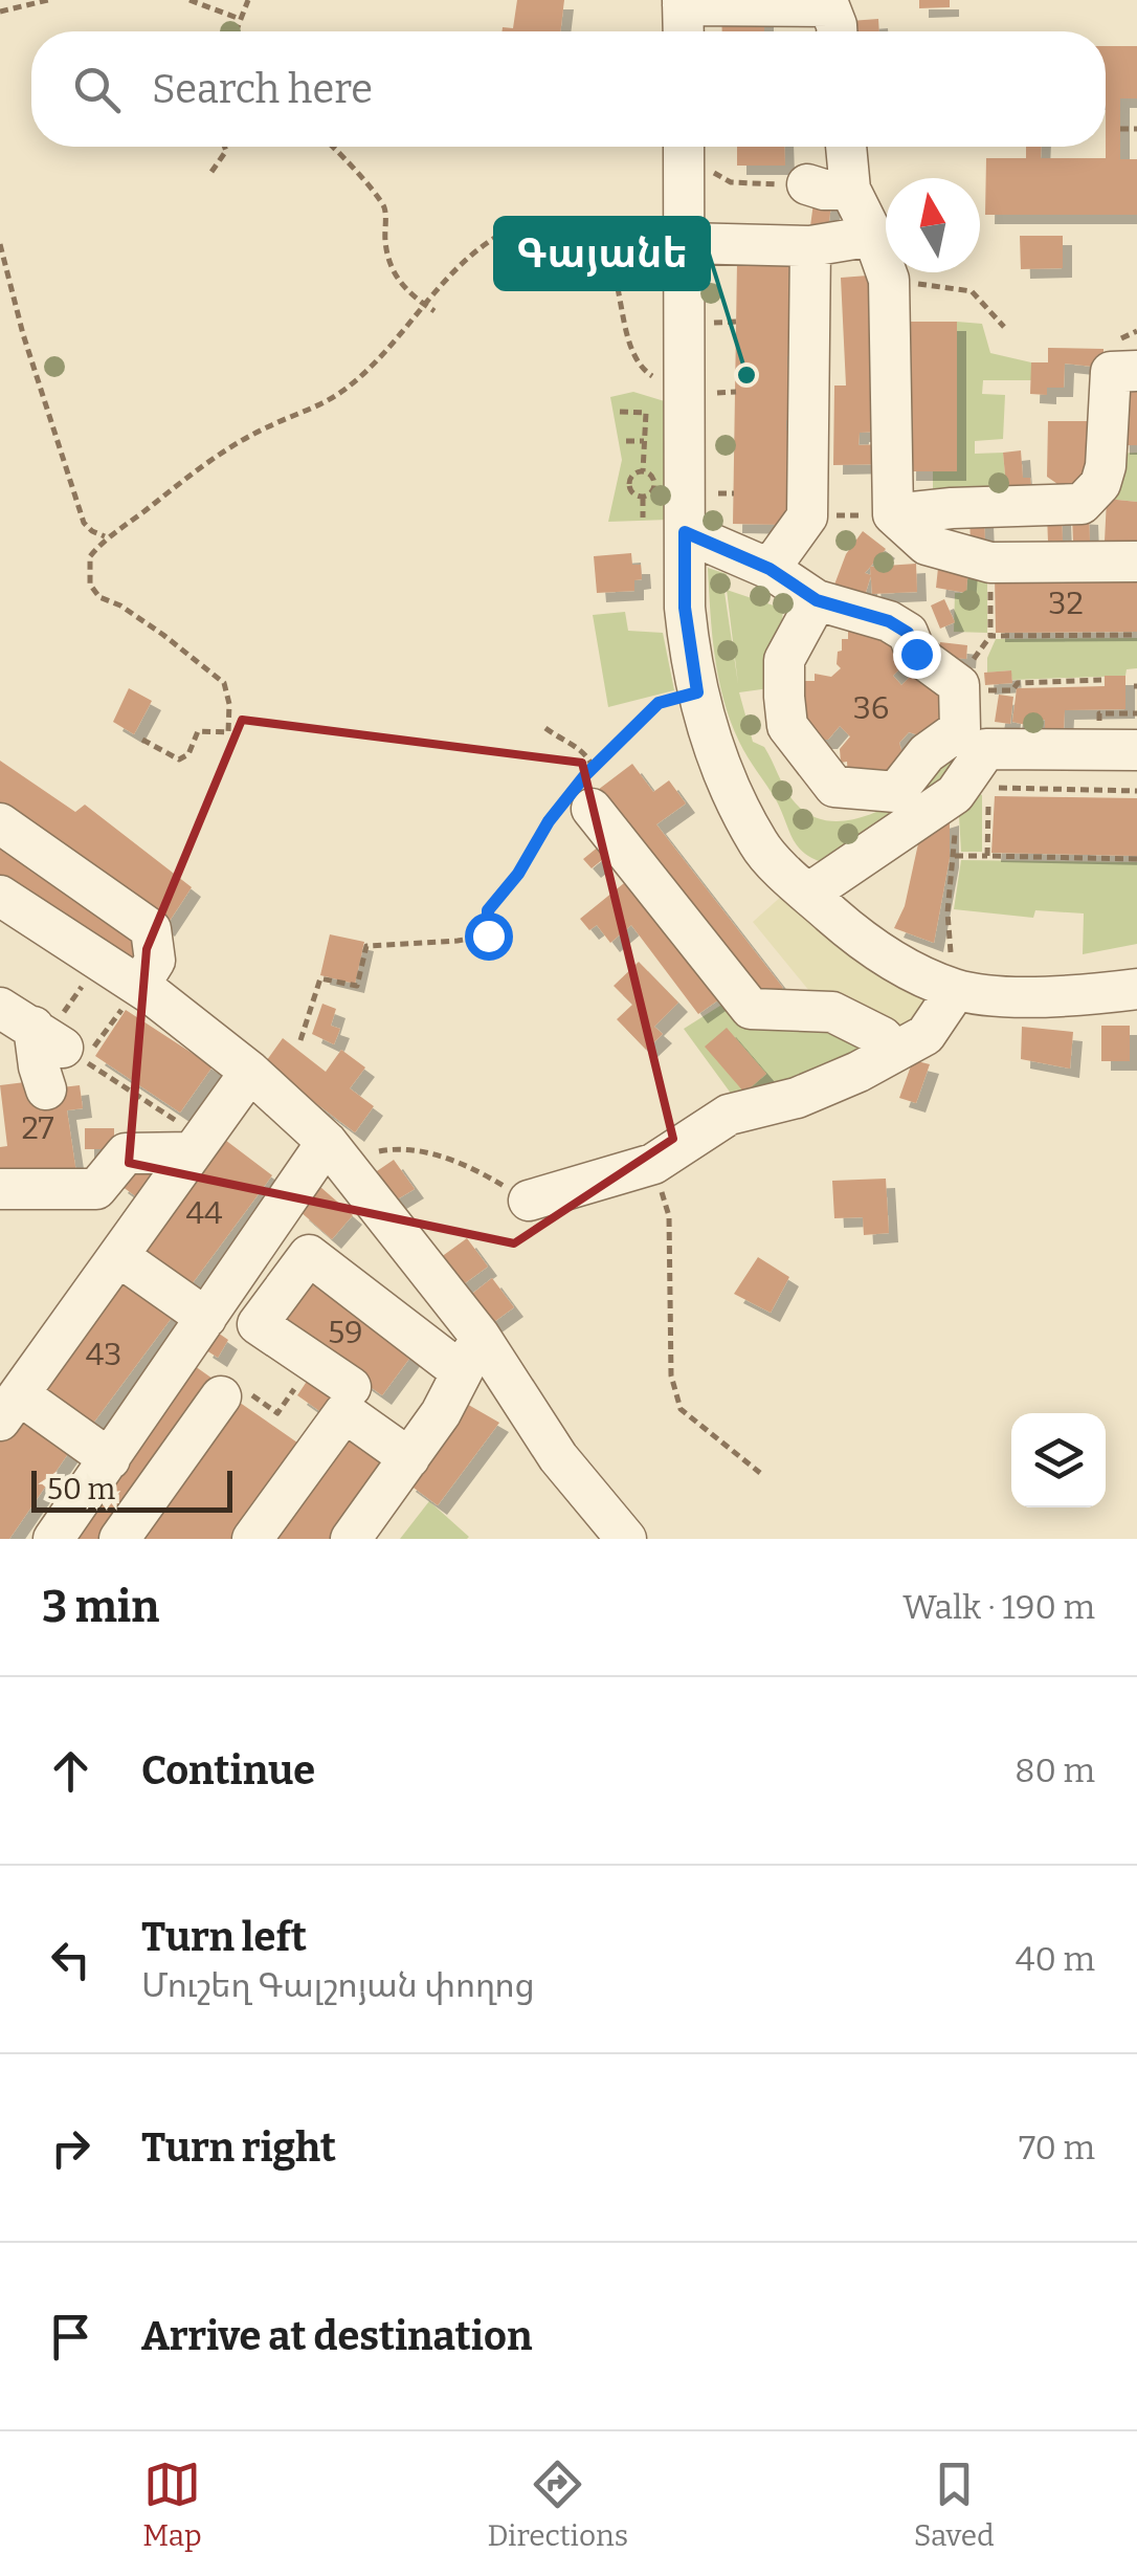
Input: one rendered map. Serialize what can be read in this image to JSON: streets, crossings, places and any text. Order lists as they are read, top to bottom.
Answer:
{
  "places": ["Գայանե"],
  "house_numbers": [
    "32",
    "36",
    "27",
    "44",
    "59",
    "43"
  ],
  "scale_bar": "50 m",
  "north": "top",
  "page": {
    "search": "Search here",
    "scale": "50 m",
    "heading": ["3 min", "Walk · 190 m"],
    "list": [
      ["Continue", "80 m"],
      ["Turn left", "Մուշեղ Գալշոյան փողոց", "40 m"],
      ["Turn right", "70 m"],
      "Arrive at destination"
    ],
    "nav": ["Map", "Directions", "Saved"]
  }
}
